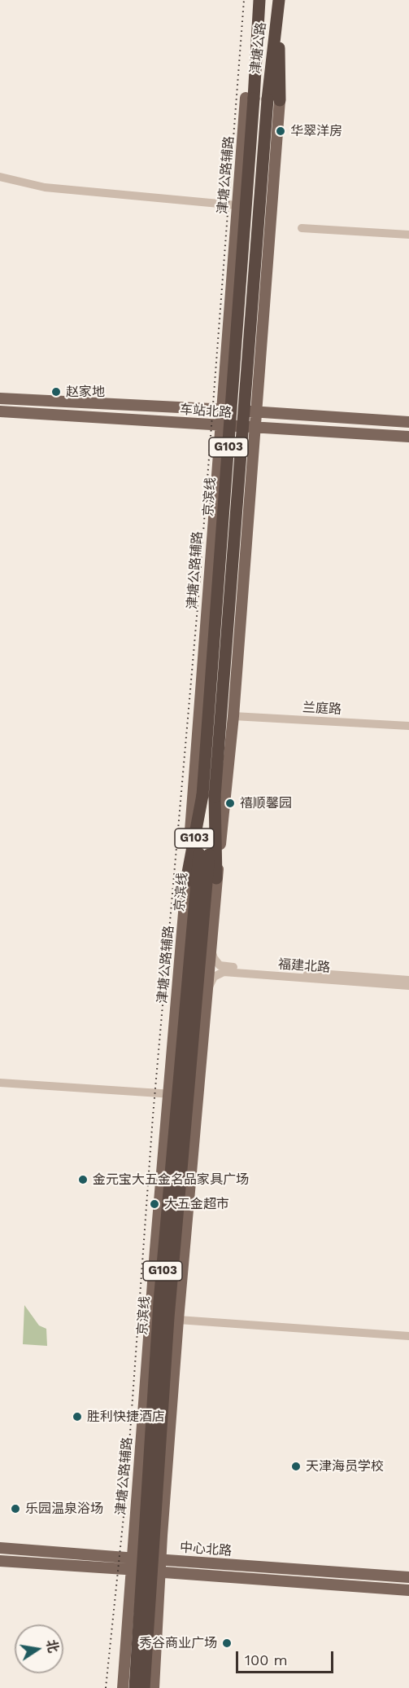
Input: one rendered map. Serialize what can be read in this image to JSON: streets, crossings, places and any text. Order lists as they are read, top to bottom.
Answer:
{
  "streets": {
    "highway": ["津塘公路", "G103", "京滨线"],
    "main road": ["津塘公路辅路", "车站北路", "中心北路"],
    "street": ["兰庭路", "福建北路"]
  },
  "crossings": [
    ["津塘公路", "津塘公路辅路"],
    ["津塘公路", "京滨线"],
    ["津塘公路辅路", "车站北路"],
    ["津塘公路辅路", "G103"],
    ["津塘公路辅路", "京滨线"],
    ["津塘公路辅路", "中心北路"],
    ["G103", "京滨线"]
  ],
  "places": [
    "华翠洋房",
    "赵家地",
    "禧顺馨园",
    "金元宝大五金名品家具广场",
    "大五金超市",
    "胜利快捷酒店",
    "天津海员学校",
    "乐园温泉浴场",
    "秀谷商业广场"
  ],
  "scale_bar": "100 m",
  "north": "right"
}
